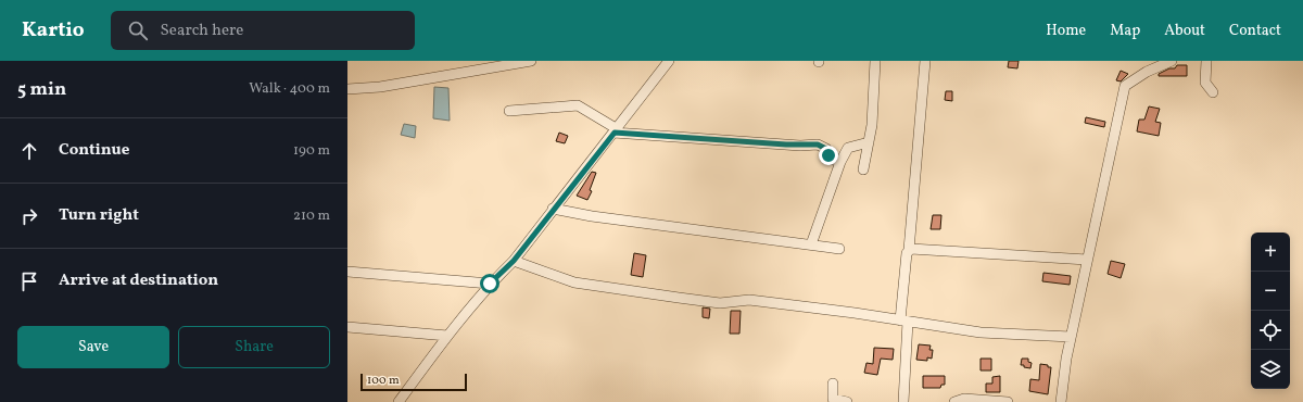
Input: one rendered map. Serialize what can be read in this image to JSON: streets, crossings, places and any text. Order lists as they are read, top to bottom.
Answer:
{
  "scale_bar": "100 m",
  "page": {
    "header": "Kartio",
    "search": "Search here",
    "nav": [
      "Home",
      "Map",
      "About",
      "Contact"
    ],
    "heading": ["5 min", "Walk · 400 m"],
    "list": [
      ["Continue", "190 m"],
      ["Turn right", "210 m"],
      "Arrive at destination"
    ],
    "map_buttons": ["+", "−"],
    "buttons": ["Save", "Share"],
    "scale": "100 m"
  }
}
